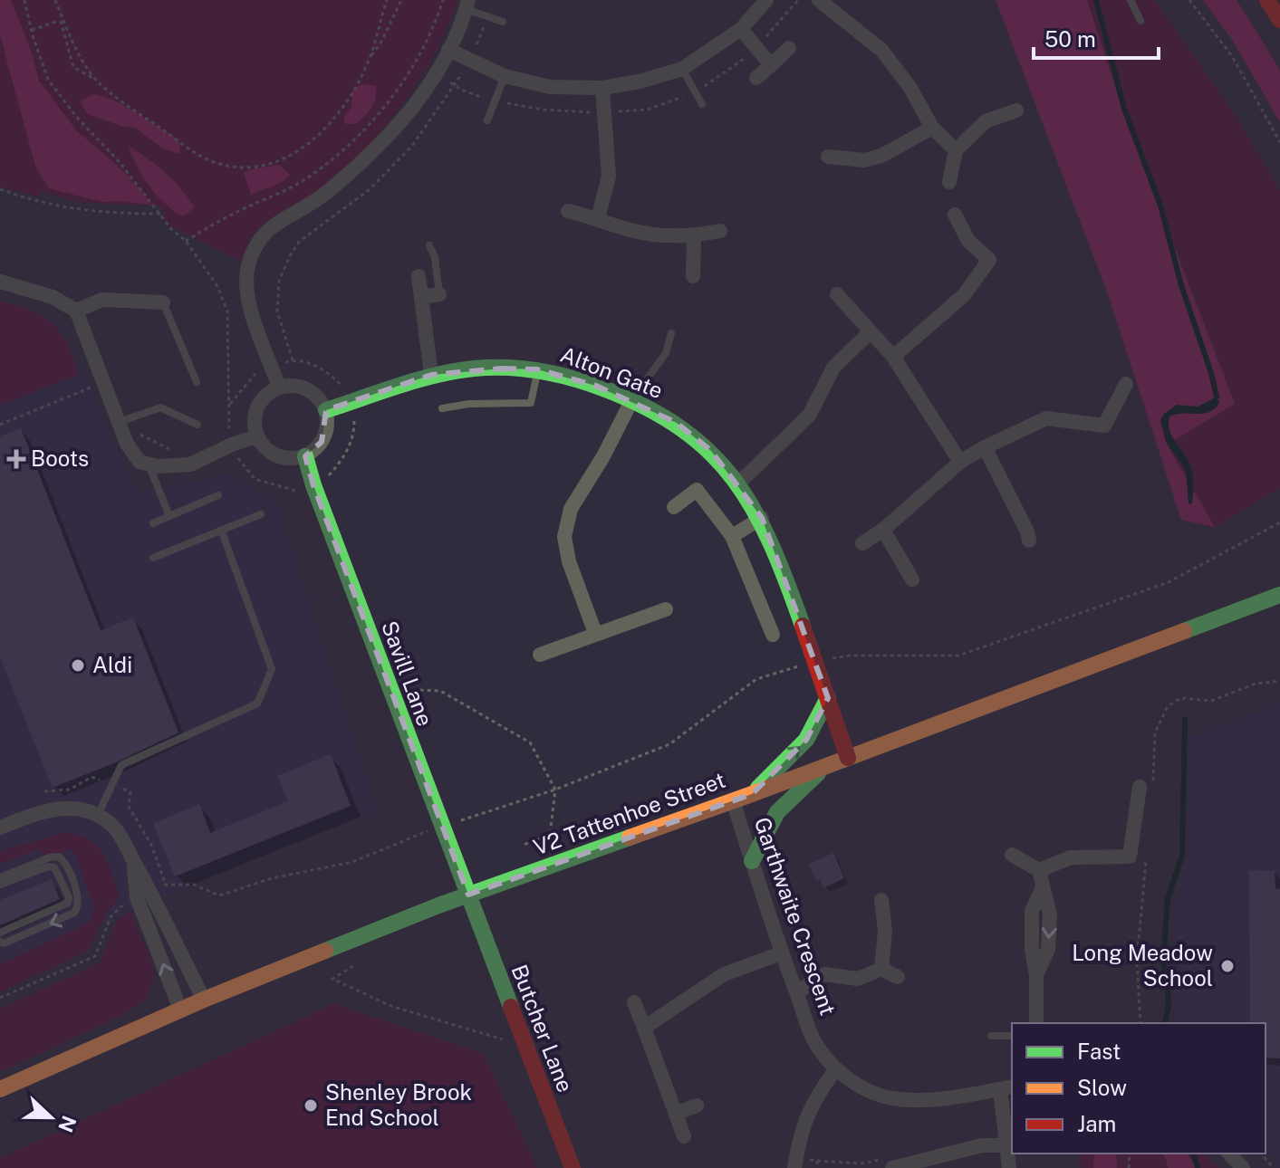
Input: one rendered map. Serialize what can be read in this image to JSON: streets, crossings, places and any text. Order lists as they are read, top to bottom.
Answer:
{
  "streets": {
    "street": [
      "Alton Gate",
      "Savill Lane",
      "V2 Tattenhoe Street",
      "Garthwaite Crescent",
      "Butcher Lane"
    ]
  },
  "crossings": [
    ["Alton Gate", "Savill Lane"],
    ["Alton Gate", "V2 Tattenhoe Street"],
    ["Savill Lane", "Butcher Lane"],
    ["V2 Tattenhoe Street", "Garthwaite Crescent"]
  ],
  "places": {
    "health": ["Boots"],
    "other": ["Aldi", "Long Meadow School", "Shenley Brook End School"]
  },
  "legend": ["Fast", "Slow", "Jam"],
  "scale_bar": "50 m",
  "north": "right"
}
